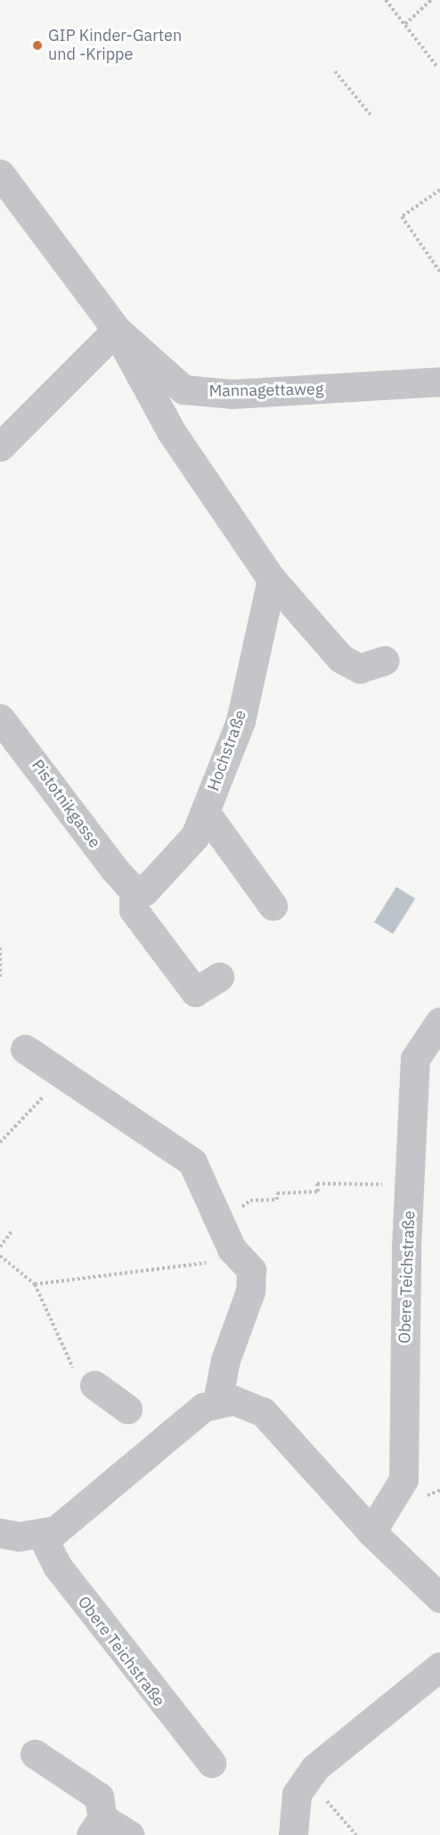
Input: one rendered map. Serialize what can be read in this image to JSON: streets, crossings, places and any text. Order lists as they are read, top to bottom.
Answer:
{
  "streets": {
    "street": [
      "Mannagettaweg",
      "Hochstraße",
      "Pistotnikgasse",
      "Obere Teichstraße"
    ]
  },
  "crossings": [
    ["Hochstraße", "Pistotnikgasse"]
  ],
  "places": ["GIP Kinder-Garten und -Krippe"]
}
